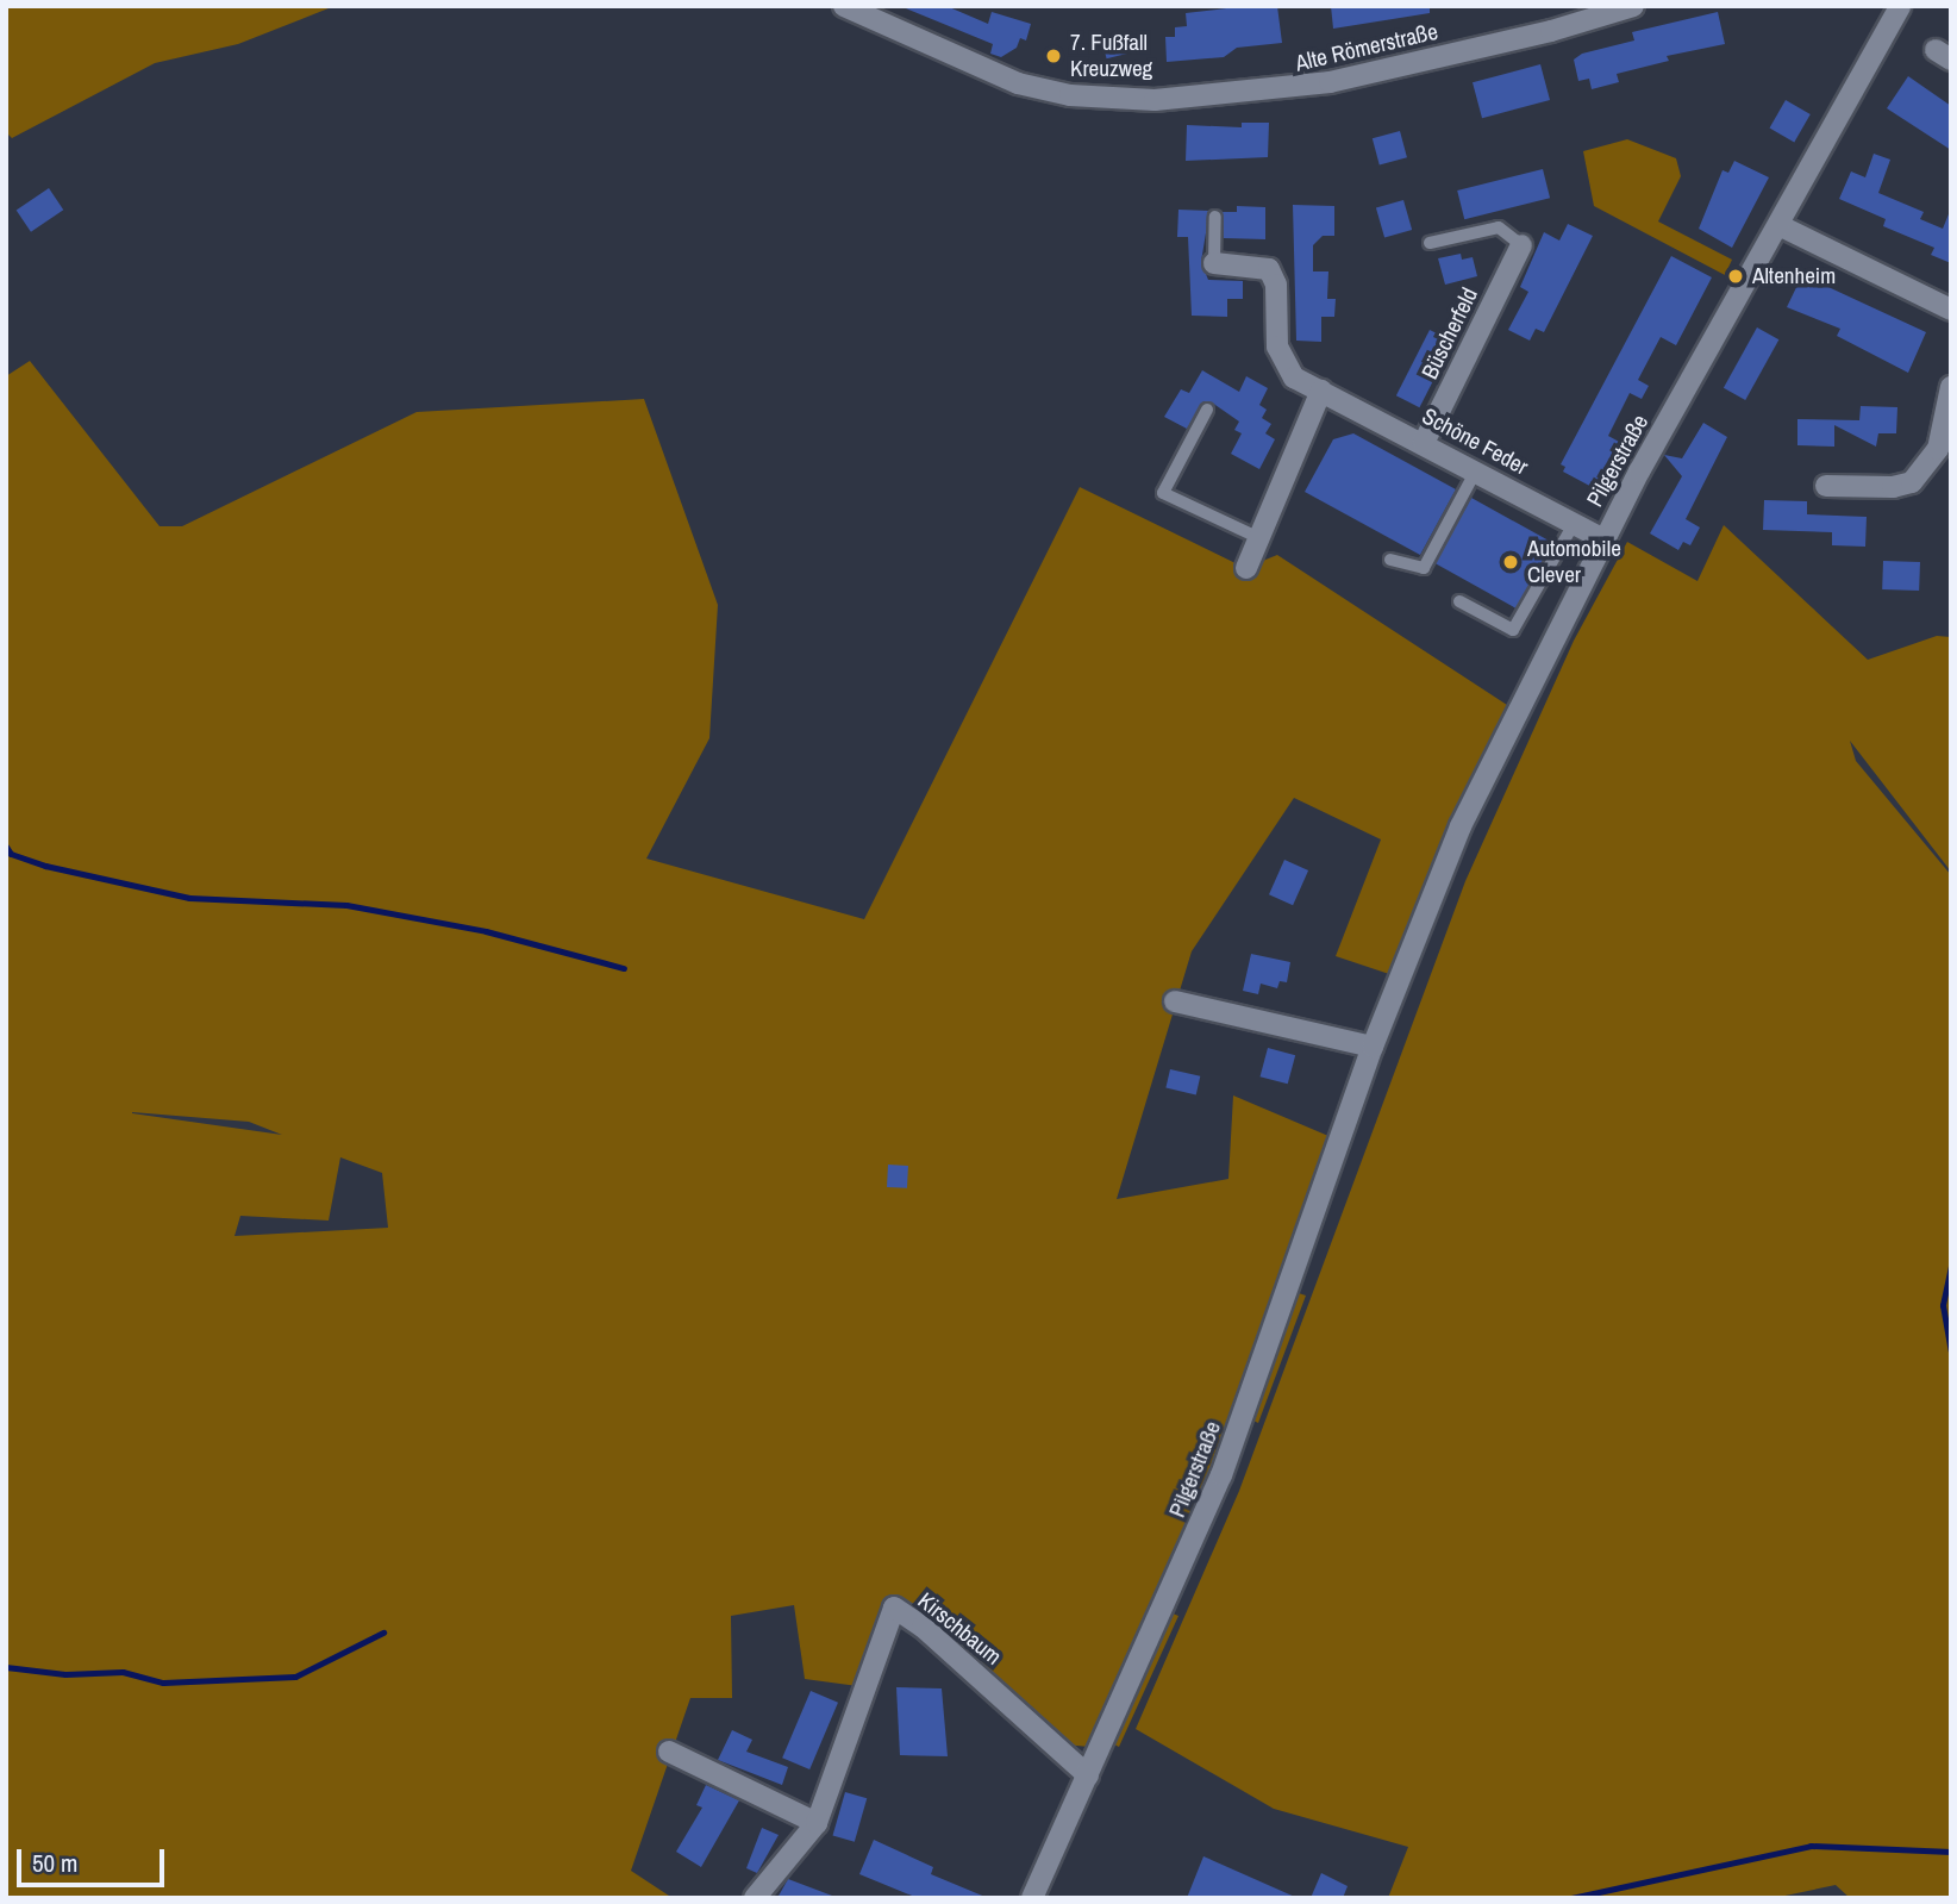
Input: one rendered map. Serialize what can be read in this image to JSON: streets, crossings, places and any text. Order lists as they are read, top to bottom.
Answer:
{
  "streets": {
    "street": [
      "Alte Römerstraße",
      "Büscherfeld",
      "Schöne Feder",
      "Pilgerstraße",
      "Kirschbaum"
    ]
  },
  "crossings": [
    ["Büscherfeld", "Schöne Feder"],
    ["Schöne Feder", "Pilgerstraße"],
    ["Pilgerstraße", "Kirschbaum"]
  ],
  "places": ["7. Fußfall Kreuzweg", "Altenheim", "Automobile Clever"],
  "scale_bar": "50 m"
}
